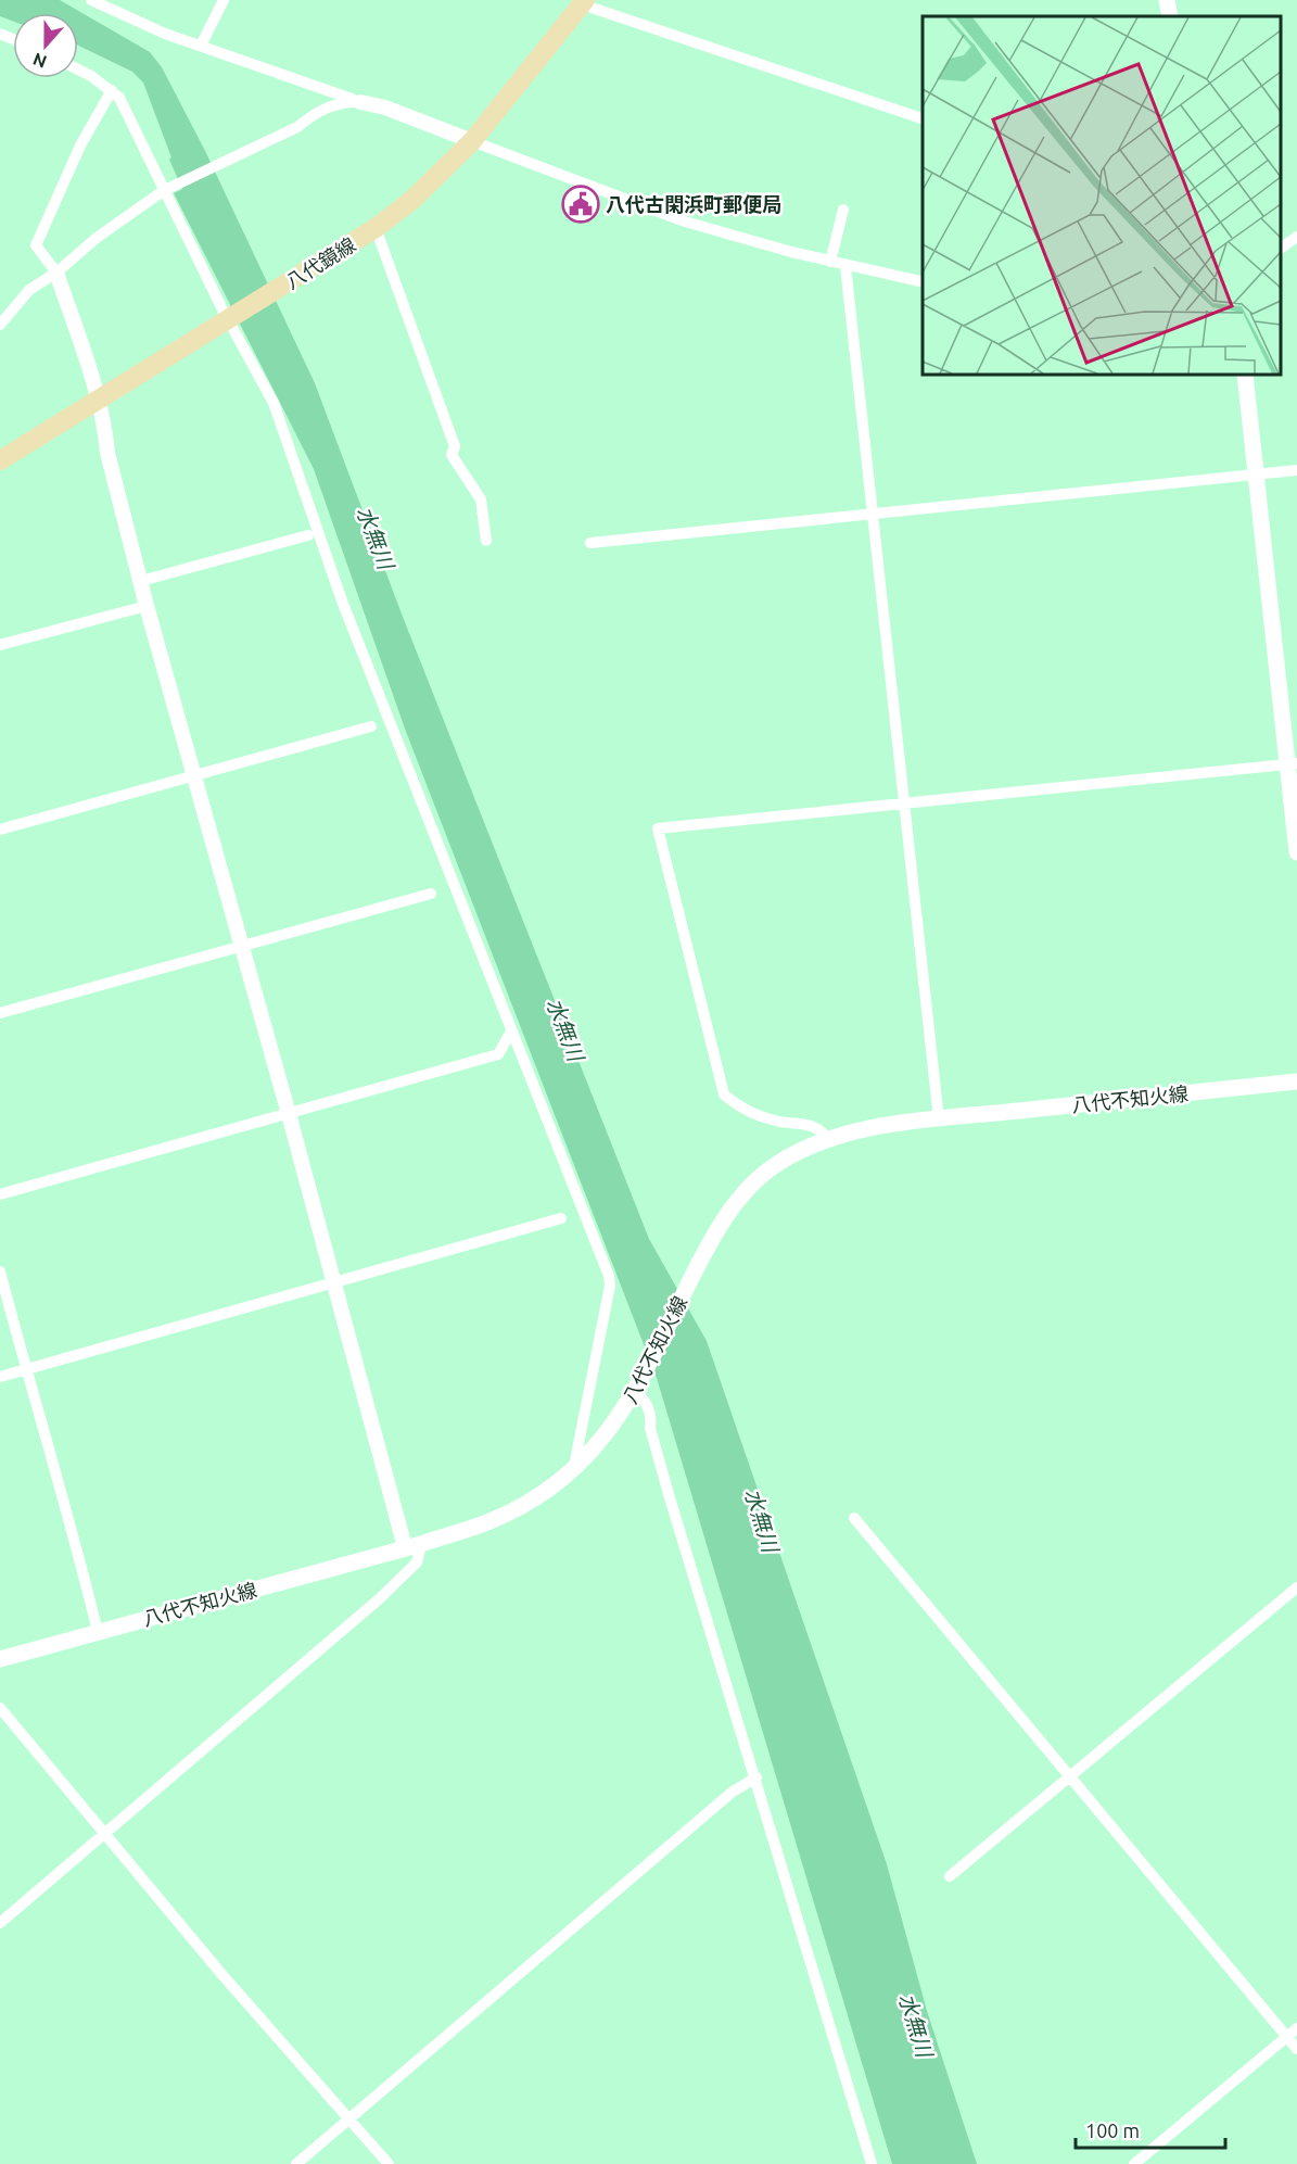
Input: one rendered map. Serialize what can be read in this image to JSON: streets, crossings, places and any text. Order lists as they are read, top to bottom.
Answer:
{
  "streets": {
    "main road": ["八代鏡線", "八代不知火線"]
  },
  "water": ["水無川"],
  "places": {
    "public building": ["八代古閑浜町郵便局"]
  },
  "scale_bar": "100 m",
  "north": "bottom"
}
